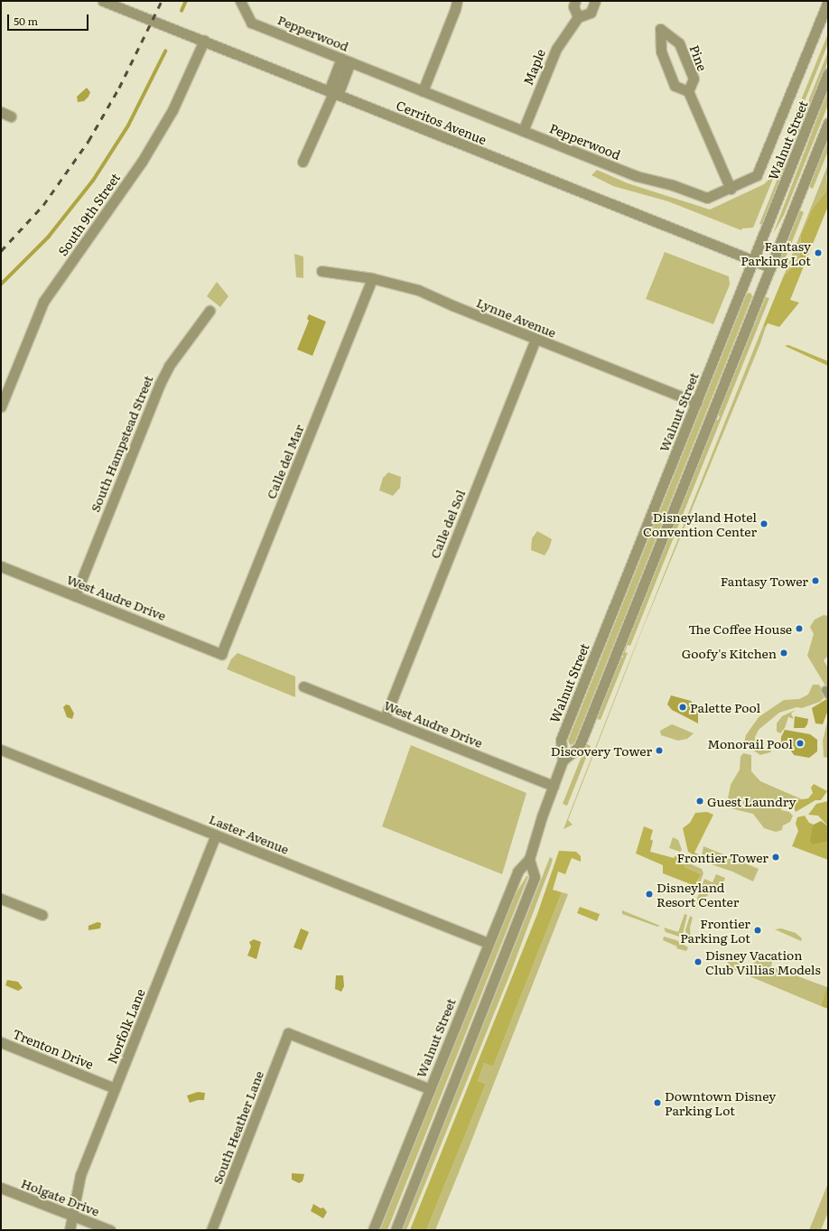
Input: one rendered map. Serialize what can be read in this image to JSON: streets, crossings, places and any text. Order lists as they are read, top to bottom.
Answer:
{
  "streets": {
    "street": [
      "Pepperwood",
      "Pine",
      "Maple",
      "Cerritos Avenue",
      "Walnut Street",
      "South 9th Street",
      "Lynne Avenue",
      "South Hampstead Street",
      "Calle del Mar",
      "Calle del Sol",
      "West Audre Drive",
      "Laster Avenue",
      "Norfolk Lane",
      "Trenton Drive",
      "South Heather Lane",
      "Holgate Drive"
    ]
  },
  "crossings": [
    ["Pepperwood", "Maple"],
    ["Cerritos Avenue", "Walnut Street"],
    ["Cerritos Avenue", "South 9th Street"],
    ["Walnut Street", "Lynne Avenue"],
    ["Walnut Street", "West Audre Drive"],
    ["Walnut Street", "Laster Avenue"],
    ["Walnut Street", "South Heather Lane"],
    ["Lynne Avenue", "Calle del Mar"],
    ["Lynne Avenue", "Calle del Sol"],
    ["South Hampstead Street", "West Audre Drive"],
    ["Calle del Mar", "West Audre Drive"],
    ["Calle del Sol", "West Audre Drive"],
    ["Laster Avenue", "Norfolk Lane"],
    ["Norfolk Lane", "Trenton Drive"],
    ["Norfolk Lane", "Holgate Drive"]
  ],
  "places": [
    "Fantasy Parking Lot",
    "Disneyland Hotel Convention Center",
    "Fantasy Tower",
    "The Coffee House",
    "Goofy's Kitchen",
    "Palette Pool",
    "Monorail Pool",
    "Discovery Tower",
    "Guest Laundry",
    "Frontier Tower",
    "Disneyland Resort Center",
    "Frontier Parking Lot",
    "Disney Vacation Club Villias Models",
    "Downtown Disney Parking Lot"
  ],
  "scale_bar": "50 m"
}
